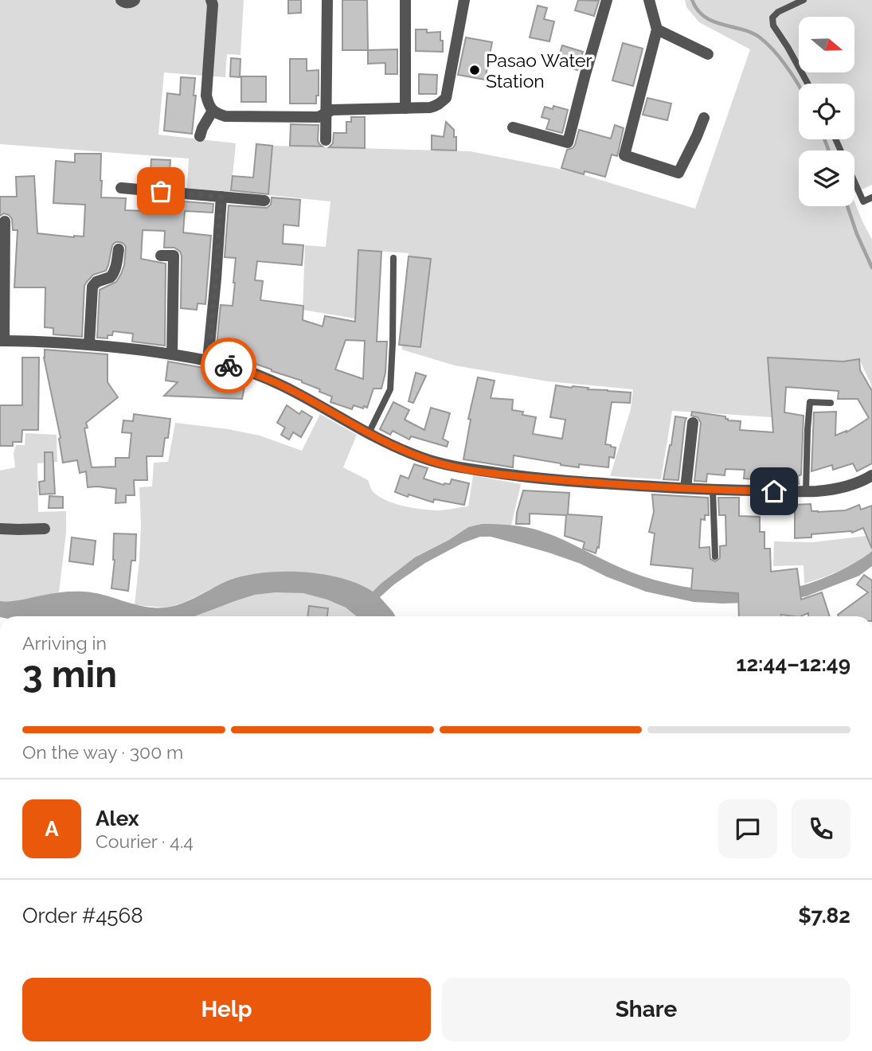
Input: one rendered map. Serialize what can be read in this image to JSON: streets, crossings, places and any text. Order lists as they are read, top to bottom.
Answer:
{
  "places": ["Pasao Water Station"],
  "north": "right",
  "page": {
    "heading": ["3 min", "Arriving in", "12:44–12:49"],
    "panel": [
      "Alex",
      "Courier · 4.4",
      "Order #4568",
      "$7.82"
    ],
    "bar": "On the way · 300 m",
    "round": "A",
    "buttons": ["Help", "Share"]
  }
}
